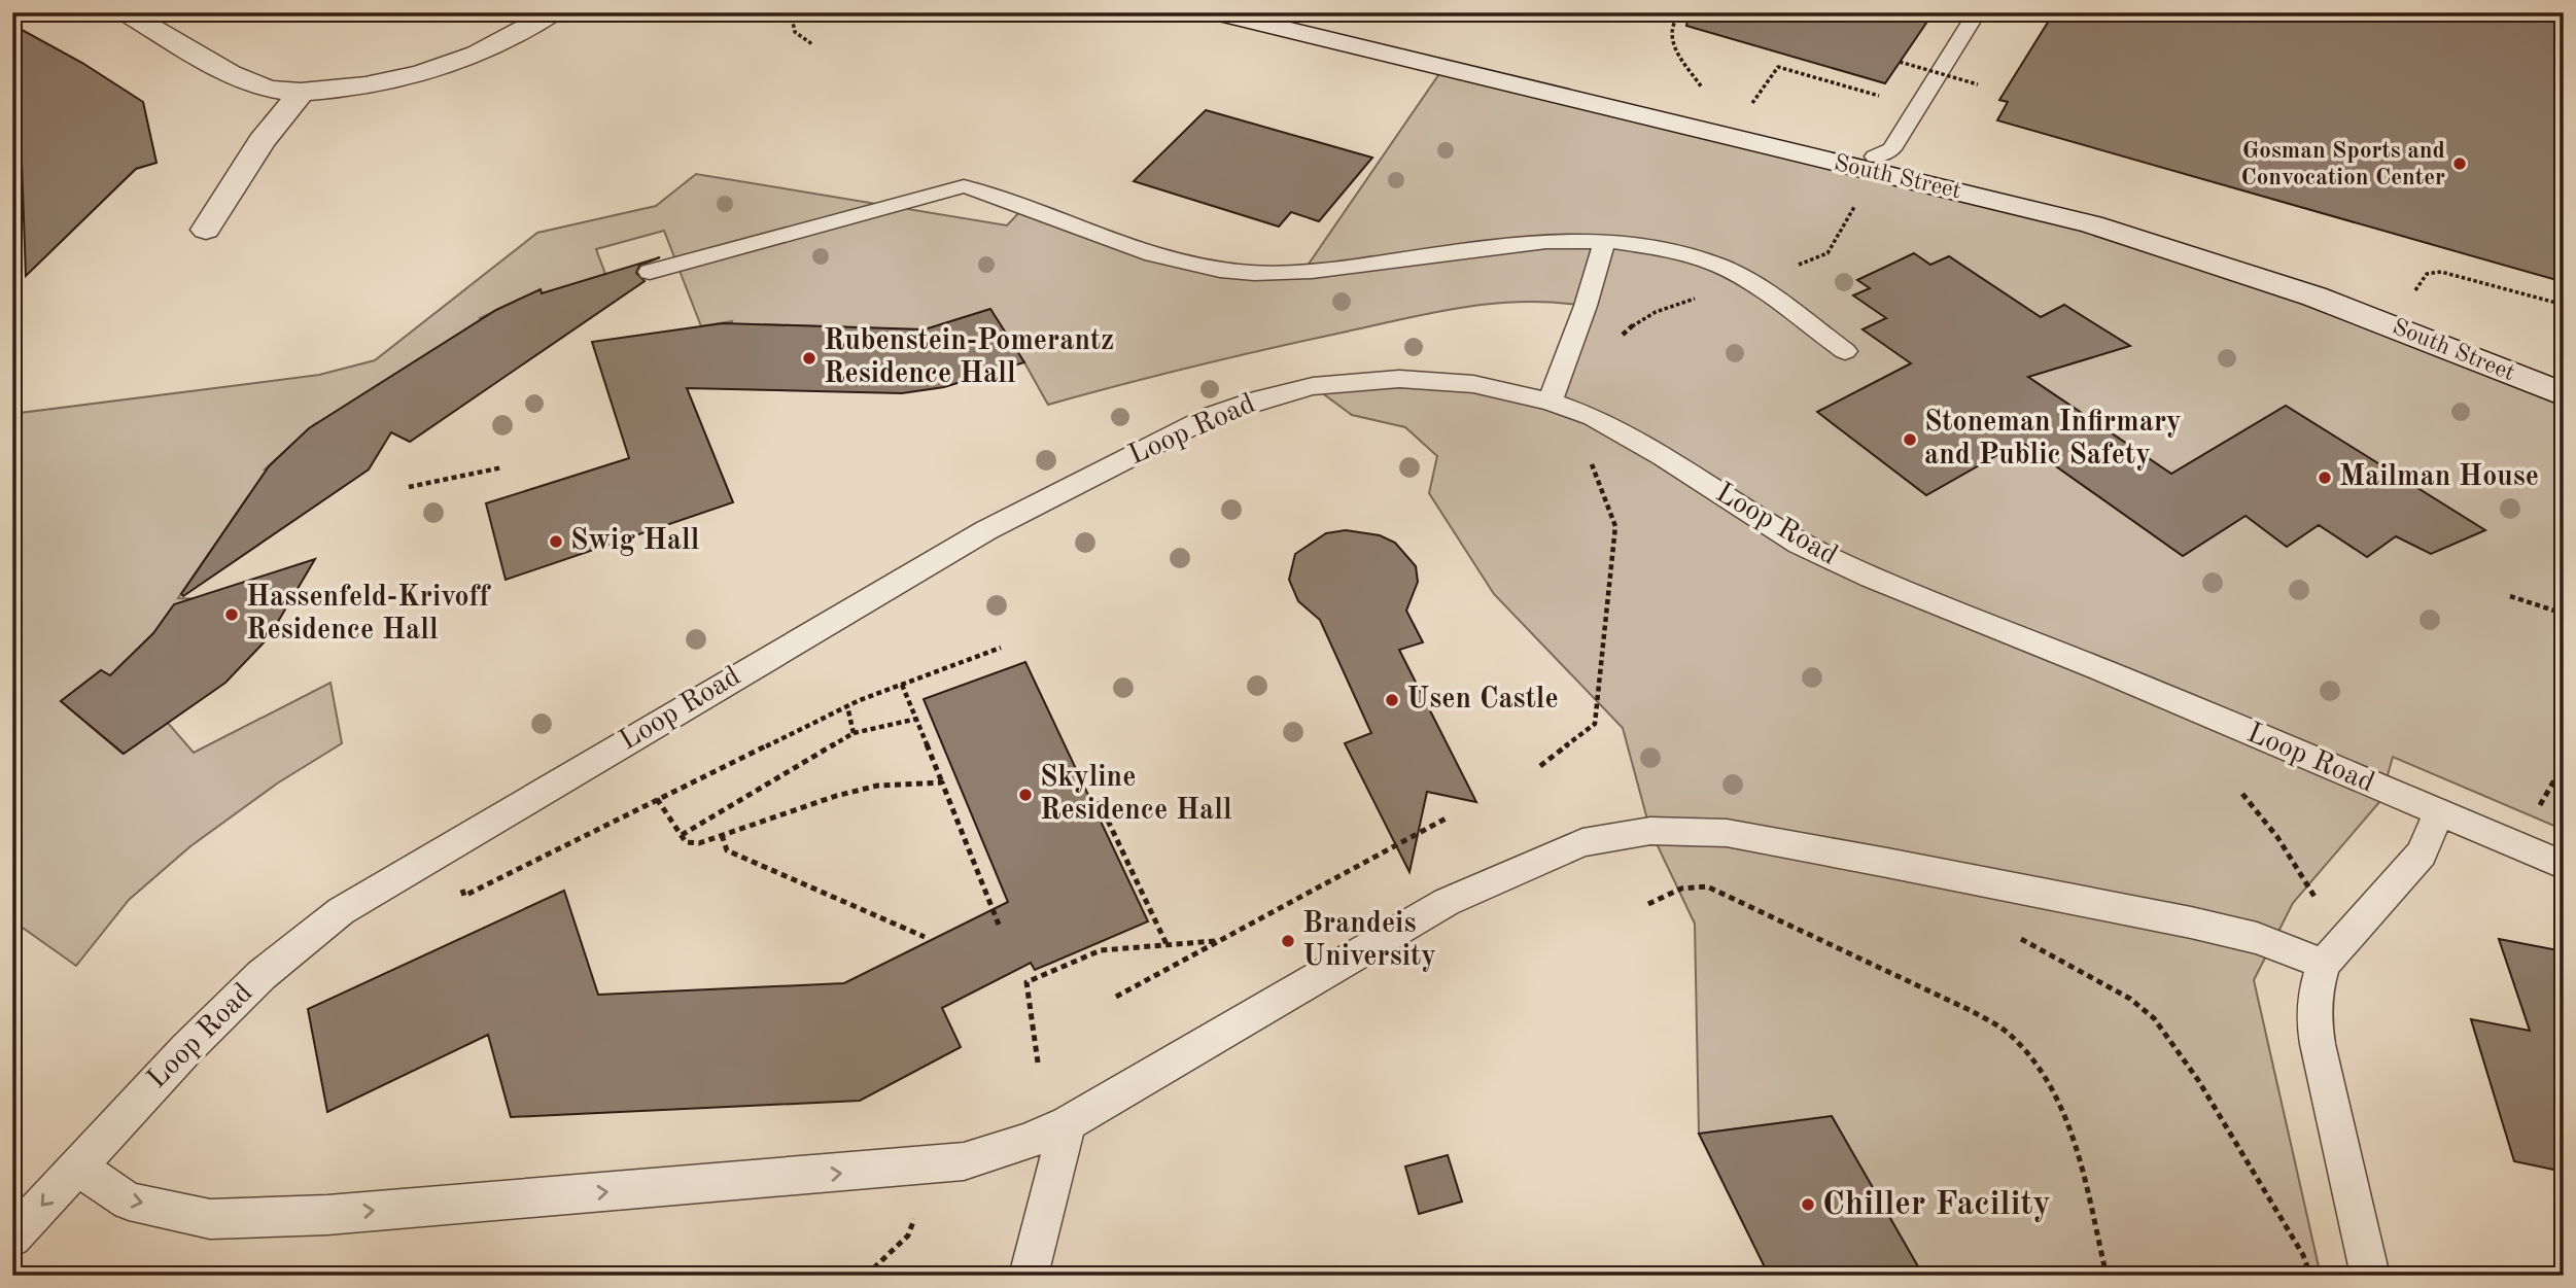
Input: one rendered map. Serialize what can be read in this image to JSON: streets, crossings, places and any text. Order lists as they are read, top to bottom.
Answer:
{
  "streets": {
    "main road": ["South Street"],
    "lane": ["Loop Road"]
  },
  "places": [
    "Gosman Sports and Convocation Center",
    "Rubenstein-Pomerantz Residence Hall",
    "Stoneman Infirmary and Public Safety",
    "Mailman House",
    "Swig Hall",
    "Hassenfeld-Krivoff Residence Hall",
    "Usen Castle",
    "Skyline Residence Hall",
    "Brandeis University",
    "Chiller Facility"
  ]
}
